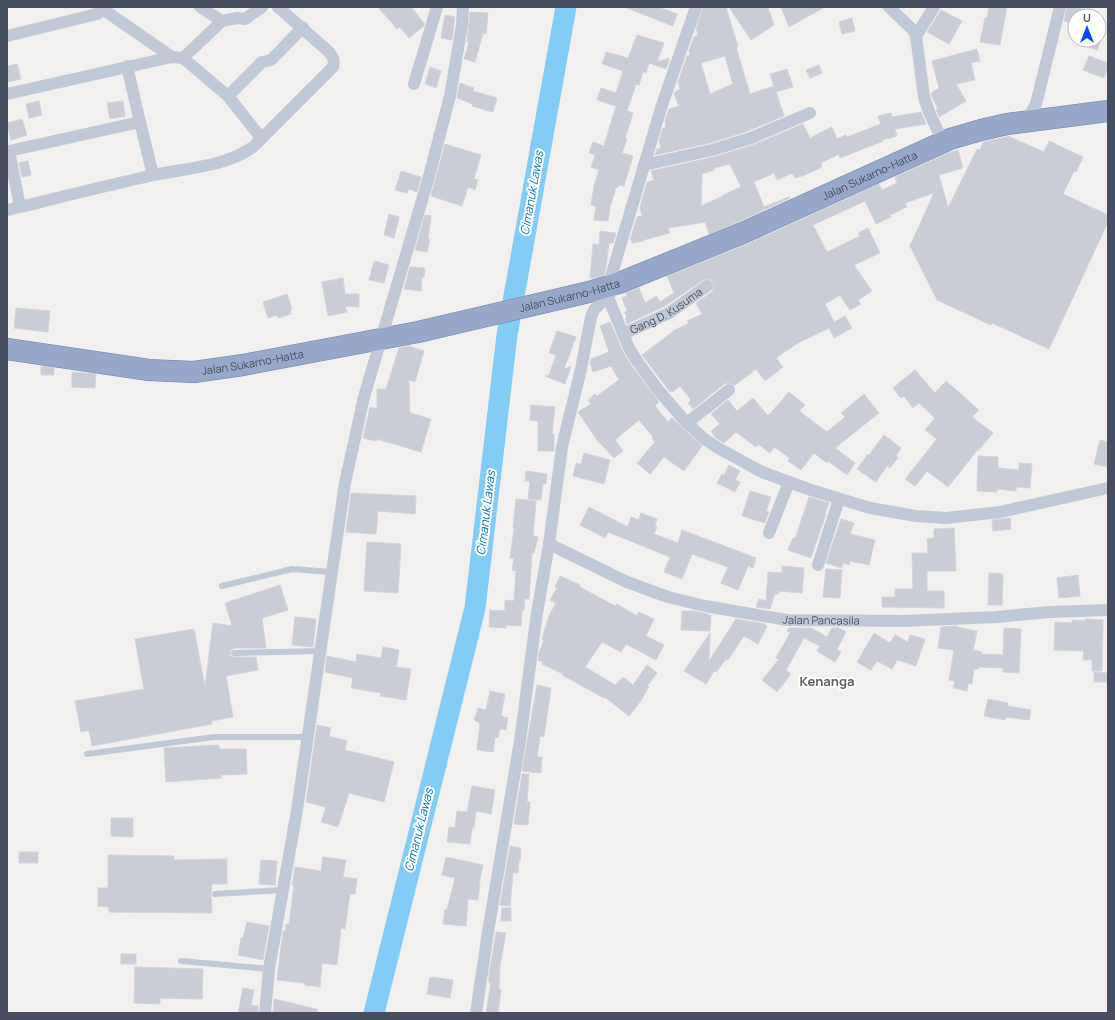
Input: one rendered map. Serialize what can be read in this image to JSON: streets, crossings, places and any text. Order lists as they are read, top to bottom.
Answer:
{
  "streets": {
    "highway": ["Jalan Sukarno-Hatta"],
    "street": ["Gang D. Kusuma", "Jalan Pancasila"]
  },
  "districts": ["Kenanga"],
  "water": ["Cimanuk Lawas"],
  "north": "top"
}
